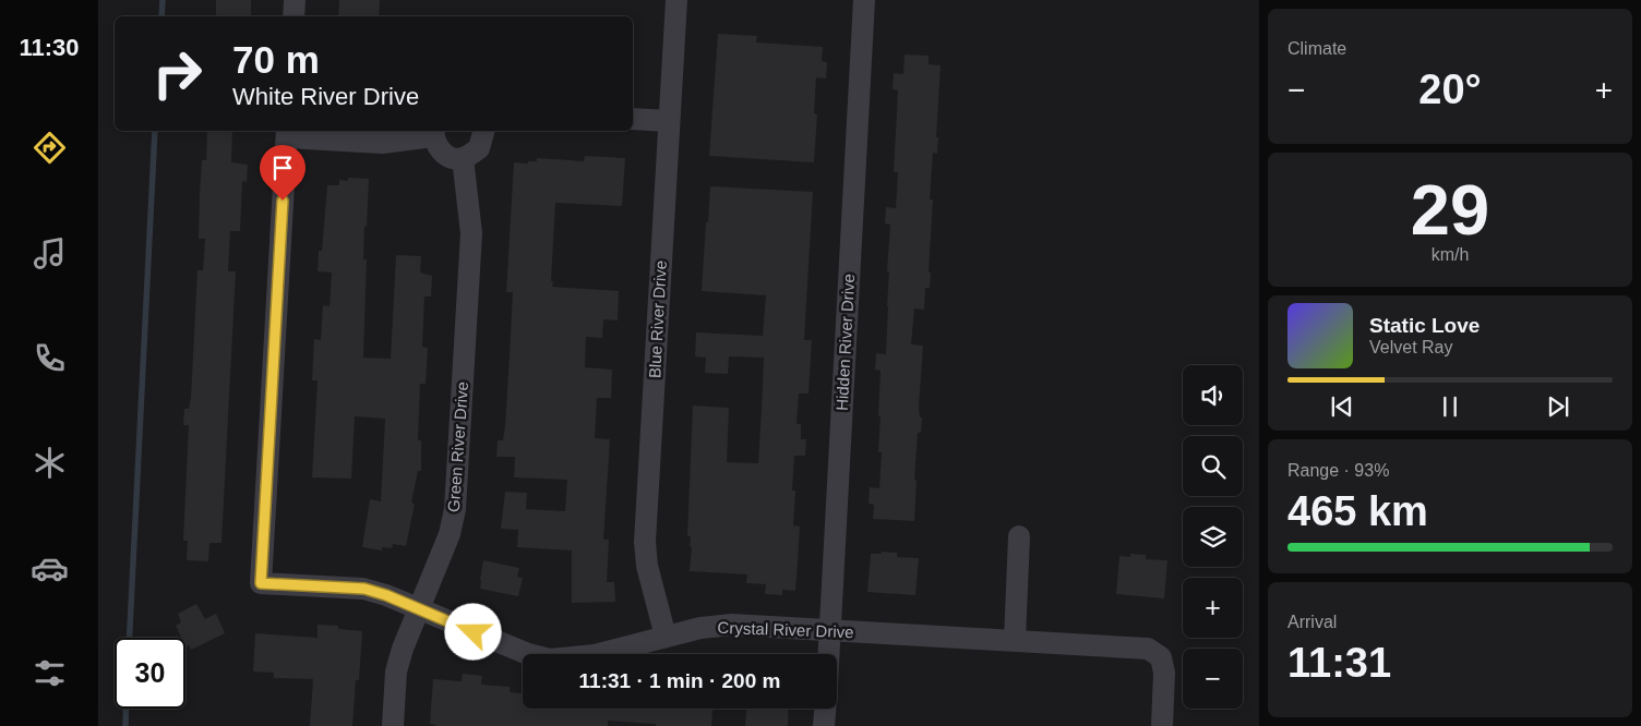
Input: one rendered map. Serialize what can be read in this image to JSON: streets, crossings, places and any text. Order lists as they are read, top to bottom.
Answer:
{
  "streets": {
    "street": [
      "Blue River Drive",
      "Hidden River Drive",
      "Green River Drive",
      "Crystal River Drive"
    ]
  },
  "crossings": [
    ["Blue River Drive", "Crystal River Drive"],
    ["Hidden River Drive", "Crystal River Drive"],
    ["Green River Drive", "Crystal River Drive"]
  ],
  "page": {
    "tabs": "11:30",
    "tile": [
      "Climate",
      ["29", "km/h"],
      ["Range · 93%", "465 km"],
      ["Arrival", "11:31"]
    ],
    "turn": ["70 m", "White River Drive"],
    "heat": ["−", "20°", "+"],
    "song": ["Static Love", "Velvet Ray"],
    "map_buttons": ["+", "−"],
    "limit": "30",
    "trip": "11:31 · 1 min · 200 m"
  }
}
